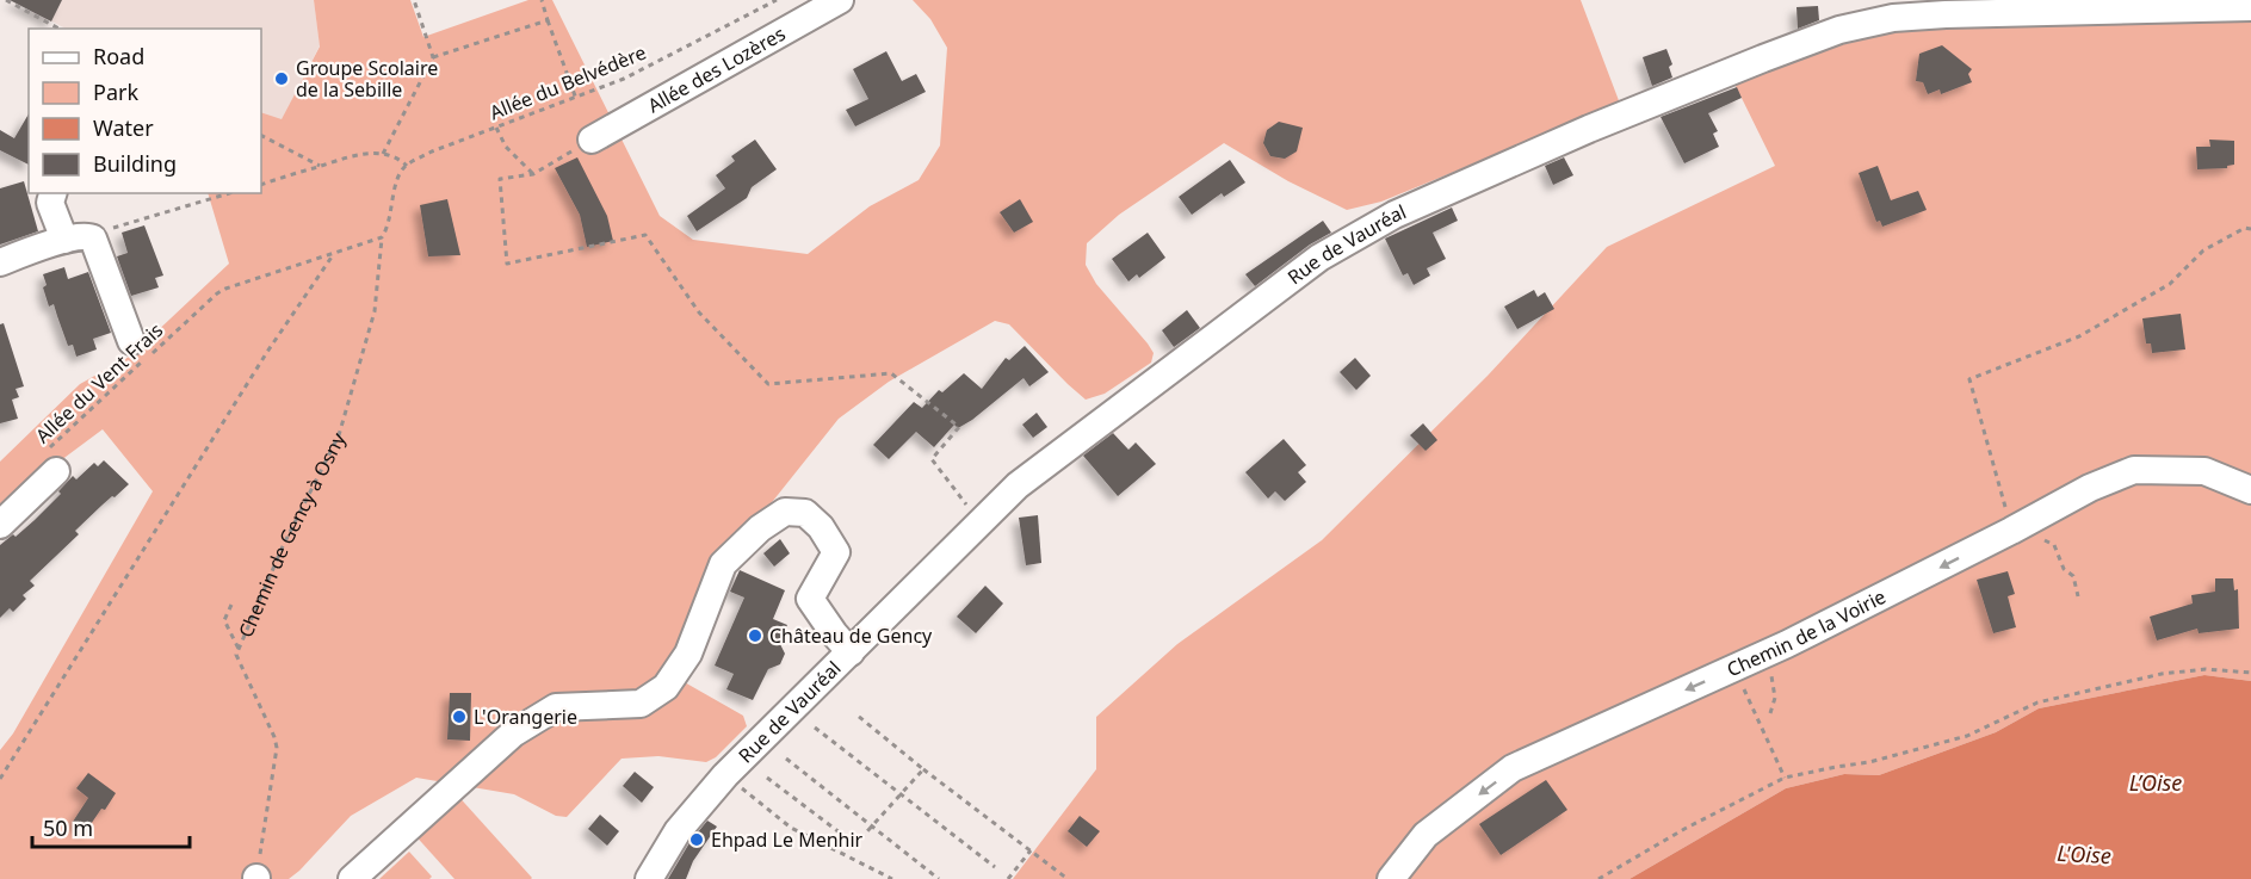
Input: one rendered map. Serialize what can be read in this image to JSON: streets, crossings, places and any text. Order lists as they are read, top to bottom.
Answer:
{
  "streets": {
    "street": ["Allée des Lozères", "Rue de Vauréal", "Chemin de la Voirie"],
    "path": ["Allée du Belvédère", "Allée du Vent Frais", "Chemin de Gency à Osny"]
  },
  "one_way": ["Chemin de la Voirie"],
  "water": ["L’Oise", "L'Oise"],
  "places": [
    "Groupe Scolaire de la Sebille",
    "Château de Gency",
    "L'Orangerie",
    "Ehpad Le Menhir"
  ],
  "legend": [
    "Road",
    "Park",
    "Water",
    "Building"
  ],
  "scale_bar": "50 m"
}
